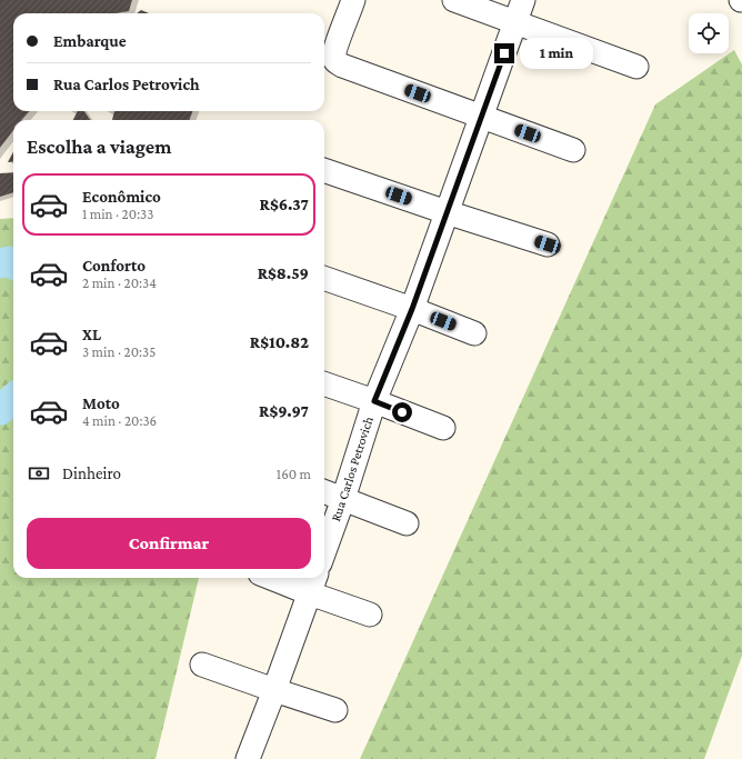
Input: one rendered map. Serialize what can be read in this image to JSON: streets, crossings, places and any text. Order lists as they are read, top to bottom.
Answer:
{
  "streets": {
    "street": ["Rua Carlos Petrovich"]
  },
  "page": {
    "banner": ["Embarque", "Rua Carlos Petrovich"],
    "bubble": "1 min",
    "heading": "Escolha a viagem",
    "list": [
      {
        "name": "Econômico",
        "note": "1 min · 20:33",
        "value": "R$6.37"
      },
      {
        "name": "Conforto",
        "note": "2 min · 20:34",
        "value": "R$8.59"
      },
      {
        "name": "XL",
        "note": "3 min · 20:35",
        "value": "R$10.82"
      },
      {
        "name": "Moto",
        "note": "4 min · 20:36",
        "value": "R$9.97"
      }
    ],
    "pay": ["Dinheiro", "160 m"],
    "buttons": "Confirmar"
  }
}
